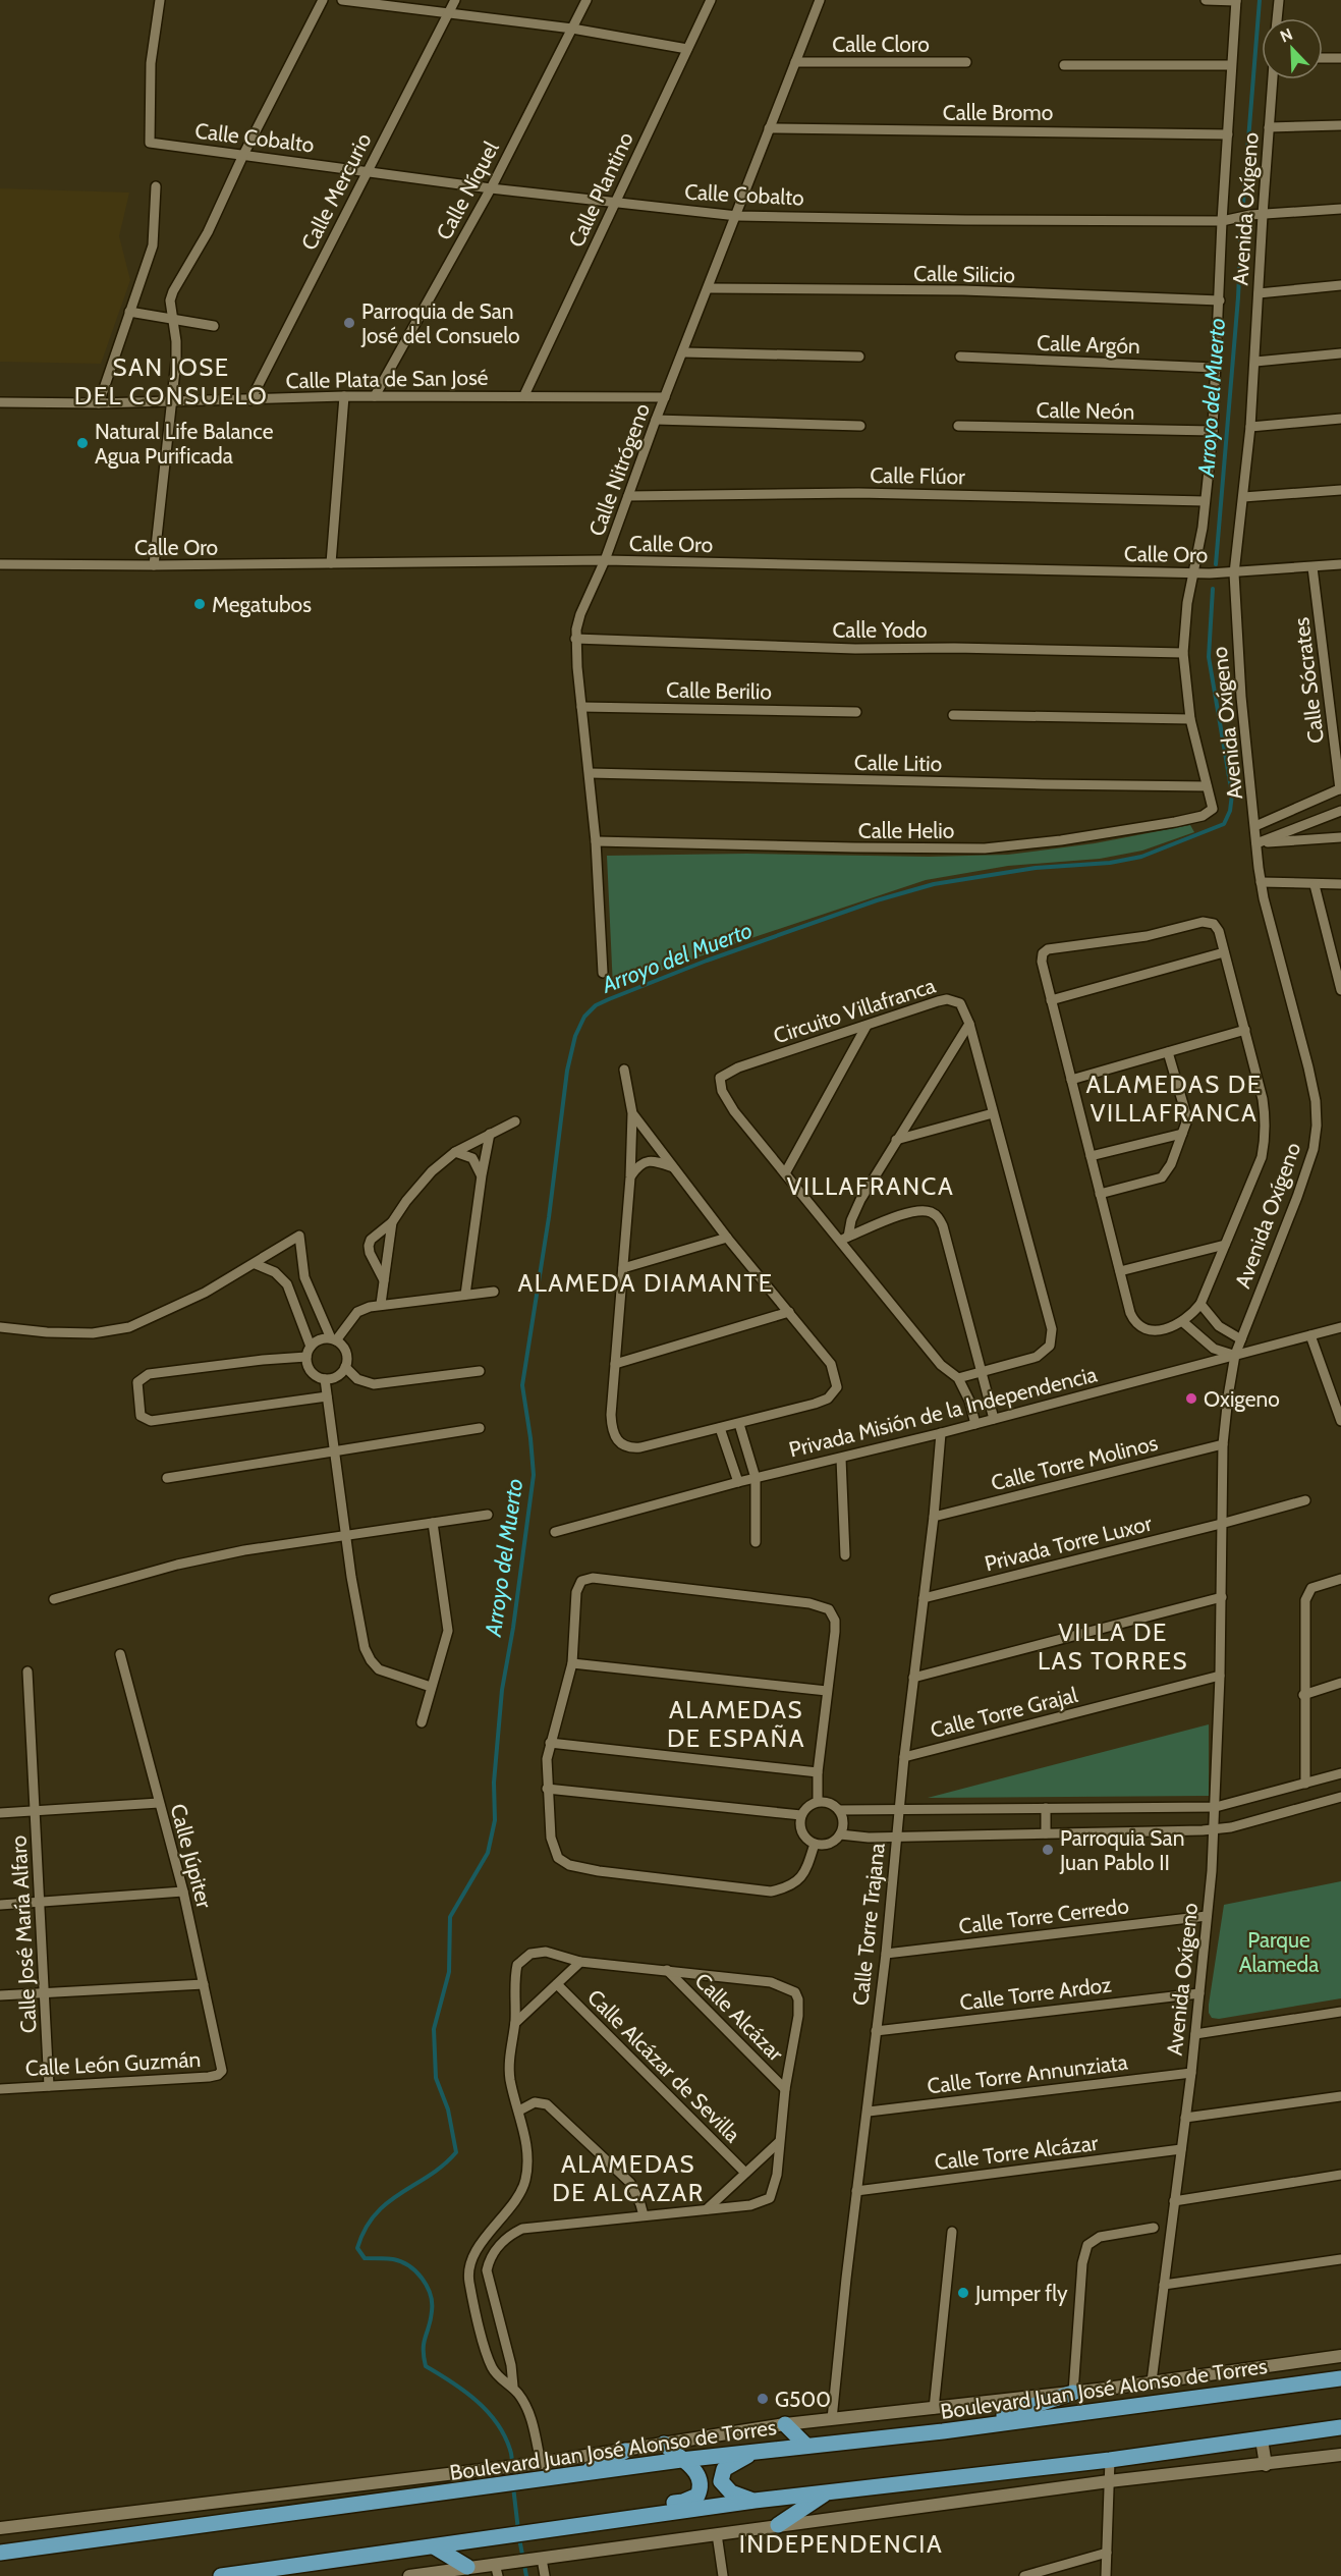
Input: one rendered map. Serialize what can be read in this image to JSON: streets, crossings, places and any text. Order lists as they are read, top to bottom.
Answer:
{
  "streets": {
    "main road": ["Boulevard Juan José Alonso de Torres"],
    "street": [
      "Calle Cloro",
      "Calle Bromo",
      "Calle Cobalto",
      "Calle Plantino",
      "Calle Níquel",
      "Calle Mercurio",
      "Avenida Oxígeno",
      "Calle Silicio",
      "Calle Argón",
      "Calle Plata de San José",
      "Calle Neón",
      "Calle Nitrógeno",
      "Calle Flúor",
      "Calle Oro",
      "Calle Yodo",
      "Calle Sócrates",
      "Calle Berilio",
      "Calle Litio",
      "Calle Helio",
      "Circuito Villafranca",
      "Privada Misión de la Independencia",
      "Calle Torre Molinos",
      "Privada Torre Luxor",
      "Calle Torre Grajal",
      "Calle Júpiter",
      "Calle Torre Cerredo",
      "Calle Torre Trajana",
      "Calle José María Alfaro",
      "Calle Torre Ardoz",
      "Calle Alcázar",
      "Calle León Guzmán",
      "Calle Alcázar de Sevilla",
      "Calle Torre Annunziata",
      "Calle Torre Alcázar"
    ]
  },
  "crossings": [
    ["Calle Cloro", "Calle Nitrógeno"],
    ["Calle Bromo", "Avenida Oxígeno"],
    ["Calle Bromo", "Calle Nitrógeno"],
    ["Calle Cobalto", "Calle Plantino"],
    ["Calle Cobalto", "Calle Níquel"],
    ["Calle Cobalto", "Calle Mercurio"],
    ["Calle Cobalto", "Avenida Oxígeno"],
    ["Calle Cobalto", "Calle Nitrógeno"],
    ["Calle Plantino", "Calle Plata de San José"],
    ["Calle Níquel", "Calle Plata de San José"],
    ["Calle Mercurio", "Calle Plata de San José"],
    ["Avenida Oxígeno", "Calle Silicio"],
    ["Avenida Oxígeno", "Calle Argón"],
    ["Avenida Oxígeno", "Calle Neón"],
    ["Avenida Oxígeno", "Calle Flúor"],
    ["Avenida Oxígeno", "Calle Oro"],
    ["Avenida Oxígeno", "Calle Yodo"],
    ["Avenida Oxígeno", "Calle Litio"],
    ["Avenida Oxígeno", "Calle Helio"],
    ["Avenida Oxígeno", "Privada Misión de la Independencia"],
    ["Avenida Oxígeno", "Calle Torre Molinos"],
    ["Avenida Oxígeno", "Privada Torre Luxor"],
    ["Avenida Oxígeno", "Calle Torre Grajal"],
    ["Avenida Oxígeno", "Calle Torre Cerredo"],
    ["Avenida Oxígeno", "Calle Torre Ardoz"],
    ["Avenida Oxígeno", "Calle Torre Annunziata"],
    ["Avenida Oxígeno", "Calle Torre Alcázar"],
    ["Calle Silicio", "Calle Nitrógeno"],
    ["Calle Plata de San José", "Calle Nitrógeno"],
    ["Calle Nitrógeno", "Calle Flúor"],
    ["Calle Nitrógeno", "Calle Oro"],
    ["Calle Nitrógeno", "Calle Yodo"],
    ["Calle Nitrógeno", "Calle Berilio"],
    ["Calle Nitrógeno", "Calle Litio"],
    ["Calle Nitrógeno", "Calle Helio"],
    ["Calle Oro", "Calle Sócrates"],
    ["Circuito Villafranca", "Privada Misión de la Independencia"],
    ["Privada Misión de la Independencia", "Calle Torre Trajana"],
    ["Calle Torre Molinos", "Calle Torre Trajana"],
    ["Privada Torre Luxor", "Calle Torre Trajana"],
    ["Calle Torre Grajal", "Calle Torre Trajana"],
    ["Calle Júpiter", "Calle León Guzmán"],
    ["Calle Torre Cerredo", "Calle Torre Trajana"],
    ["Calle Torre Trajana", "Calle Torre Ardoz"],
    ["Calle Torre Trajana", "Calle Torre Annunziata"],
    ["Calle Torre Trajana", "Calle Torre Alcázar"],
    ["Calle José María Alfaro", "Calle León Guzmán"]
  ],
  "districts": [
    "SAN JOSE DEL CONSUELO",
    "ALAMEDAS DE VILLAFRANCA",
    "VILLAFRANCA",
    "ALAMEDA DIAMANTE",
    "VILLA DE LAS TORRES",
    "ALAMEDAS DE ESPAÑA",
    "ALAMEDAS DE ALCAZAR",
    "INDEPENDENCIA"
  ],
  "water": ["Arroyo del Muerto"],
  "parks": ["Parque Alameda"],
  "places": [
    "Parroquia de San José del Consuelo",
    "Natural Life Balance Agua Purificada",
    "Megatubos",
    "Oxigeno",
    "Parroquia San Juan Pablo II",
    "Jumper fly",
    "G500"
  ],
  "north": "top left"
}
